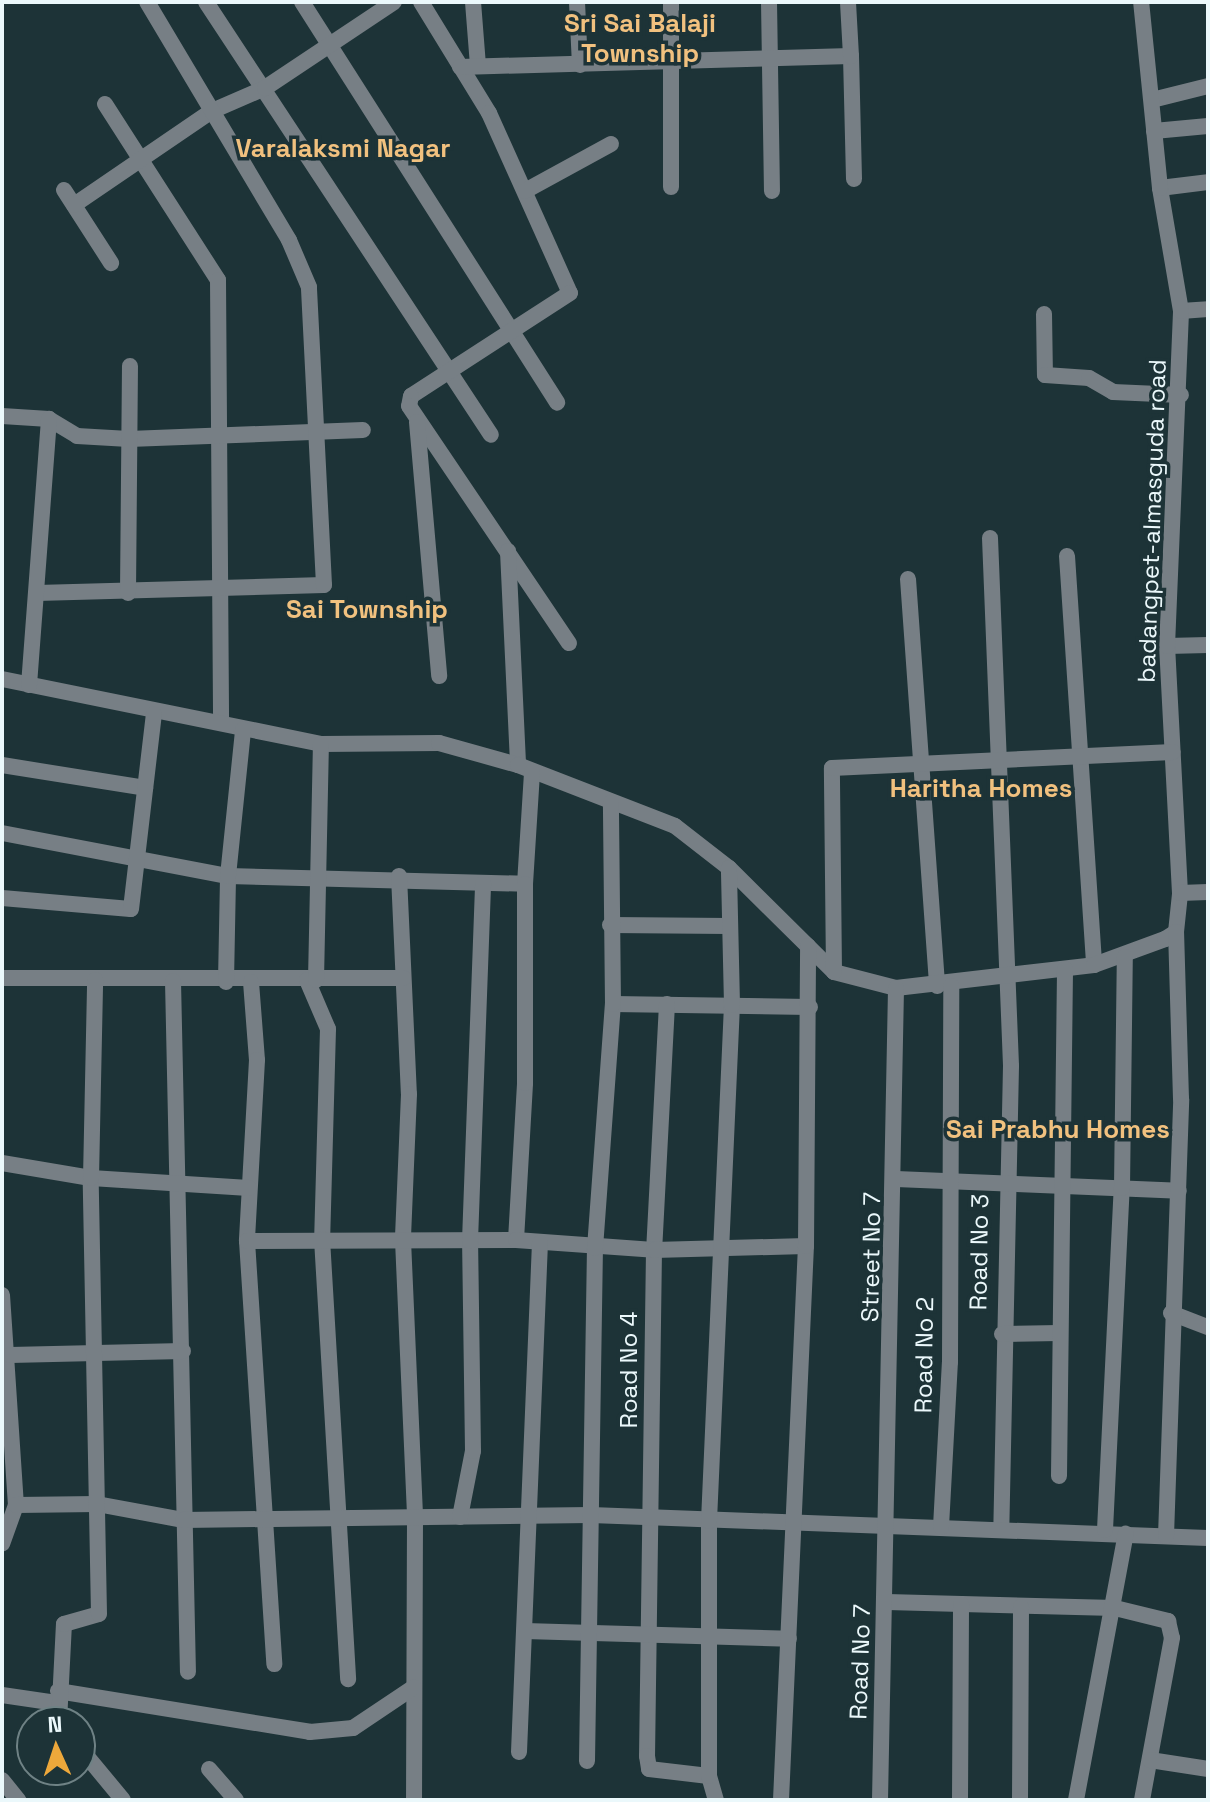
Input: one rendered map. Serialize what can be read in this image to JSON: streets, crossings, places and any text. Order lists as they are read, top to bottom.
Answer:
{
  "streets": {
    "street": [
      "badangpet-almasguda road",
      "Road No 3",
      "Street No 7",
      "Road No 2",
      "Road No 4",
      "Road No 7"
    ]
  },
  "crossings": [
    ["Street No 7", "Road No 7"]
  ],
  "districts": [
    "Sri Sai Balaji Township",
    "Varalaksmi Nagar",
    "Sai Township",
    "Haritha Homes",
    "Sai Prabhu Homes"
  ],
  "north": "top"
}
